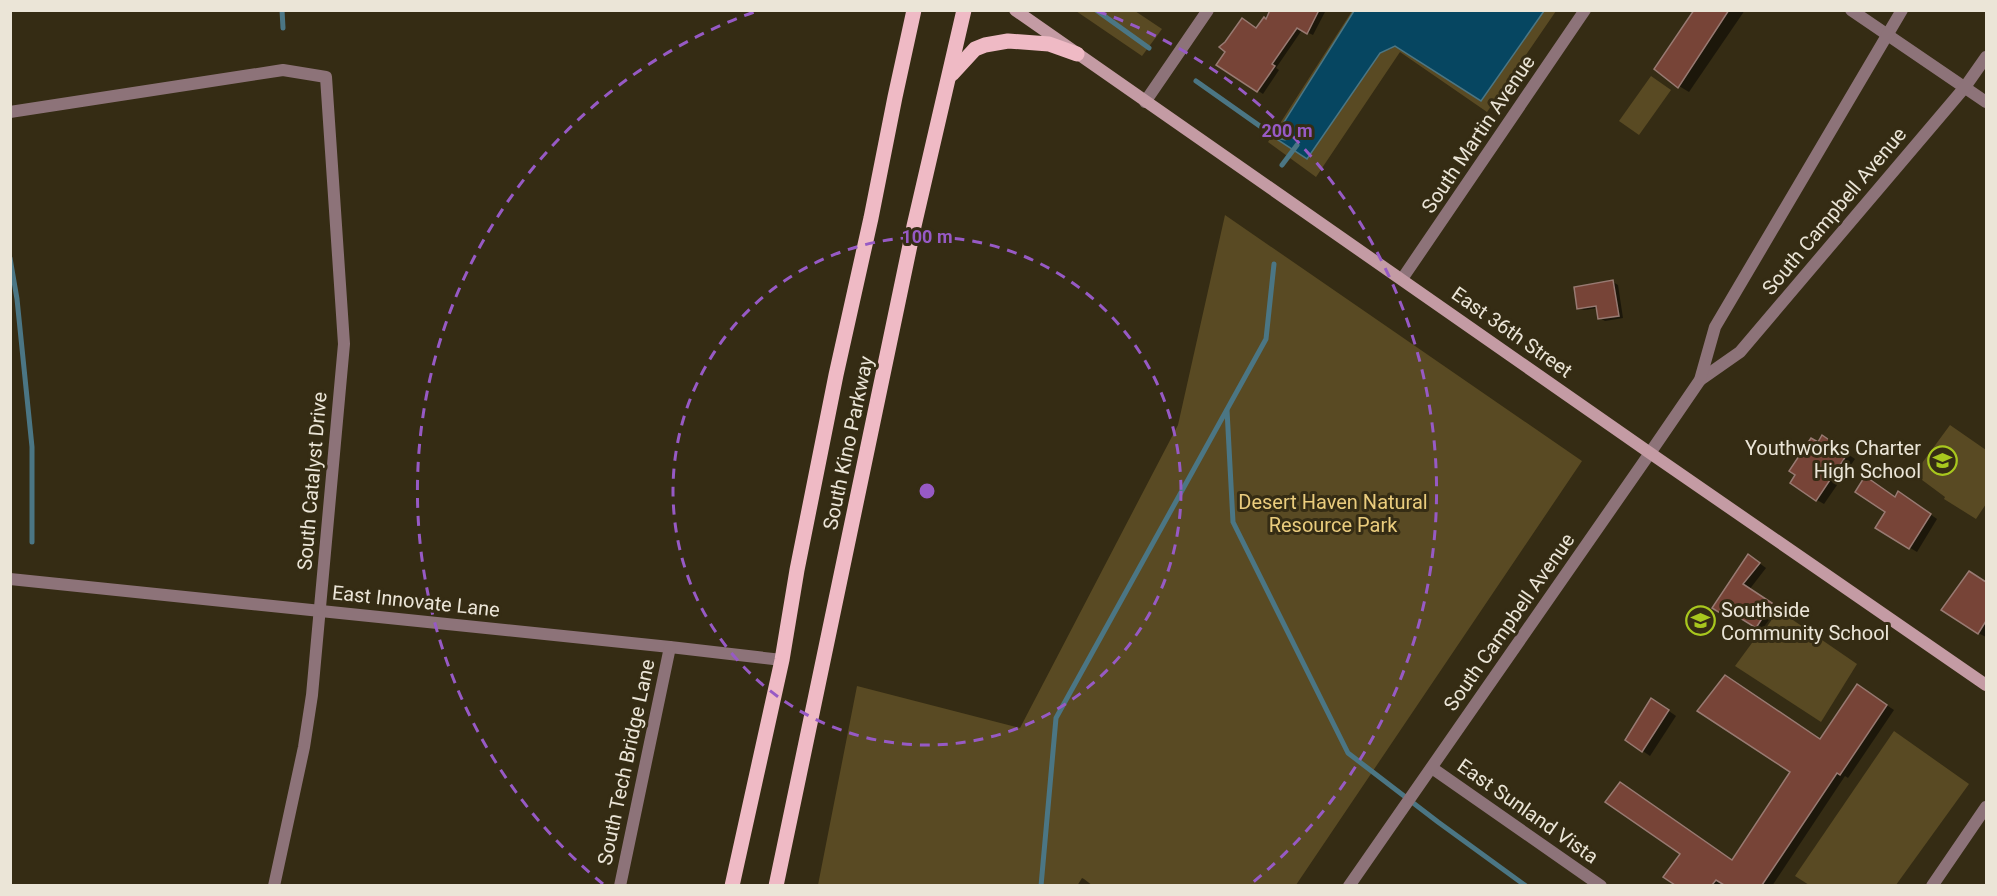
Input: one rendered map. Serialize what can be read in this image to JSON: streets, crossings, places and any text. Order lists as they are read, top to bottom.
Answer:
{
  "streets": {
    "main road": ["East 36th Street", "South Kino Parkway"],
    "street": [
      "South Martin Avenue",
      "South Campbell Avenue",
      "South Catalyst Drive",
      "East Innovate Lane",
      "South Tech Bridge Lane",
      "East Sunland Vista"
    ]
  },
  "crossings": [
    ["South Martin Avenue", "East 36th Street"],
    ["South Campbell Avenue", "East 36th Street"],
    ["South Campbell Avenue", "East Sunland Vista"],
    ["South Kino Parkway", "East Innovate Lane"],
    ["South Catalyst Drive", "East Innovate Lane"],
    ["East Innovate Lane", "South Tech Bridge Lane"]
  ],
  "parks": ["Desert Haven Natural Resource Park"],
  "places": {
    "school or university": ["Youthworks Charter High School", "Southside Community School"]
  },
  "rings": ["200 m", "100 m"]
}
